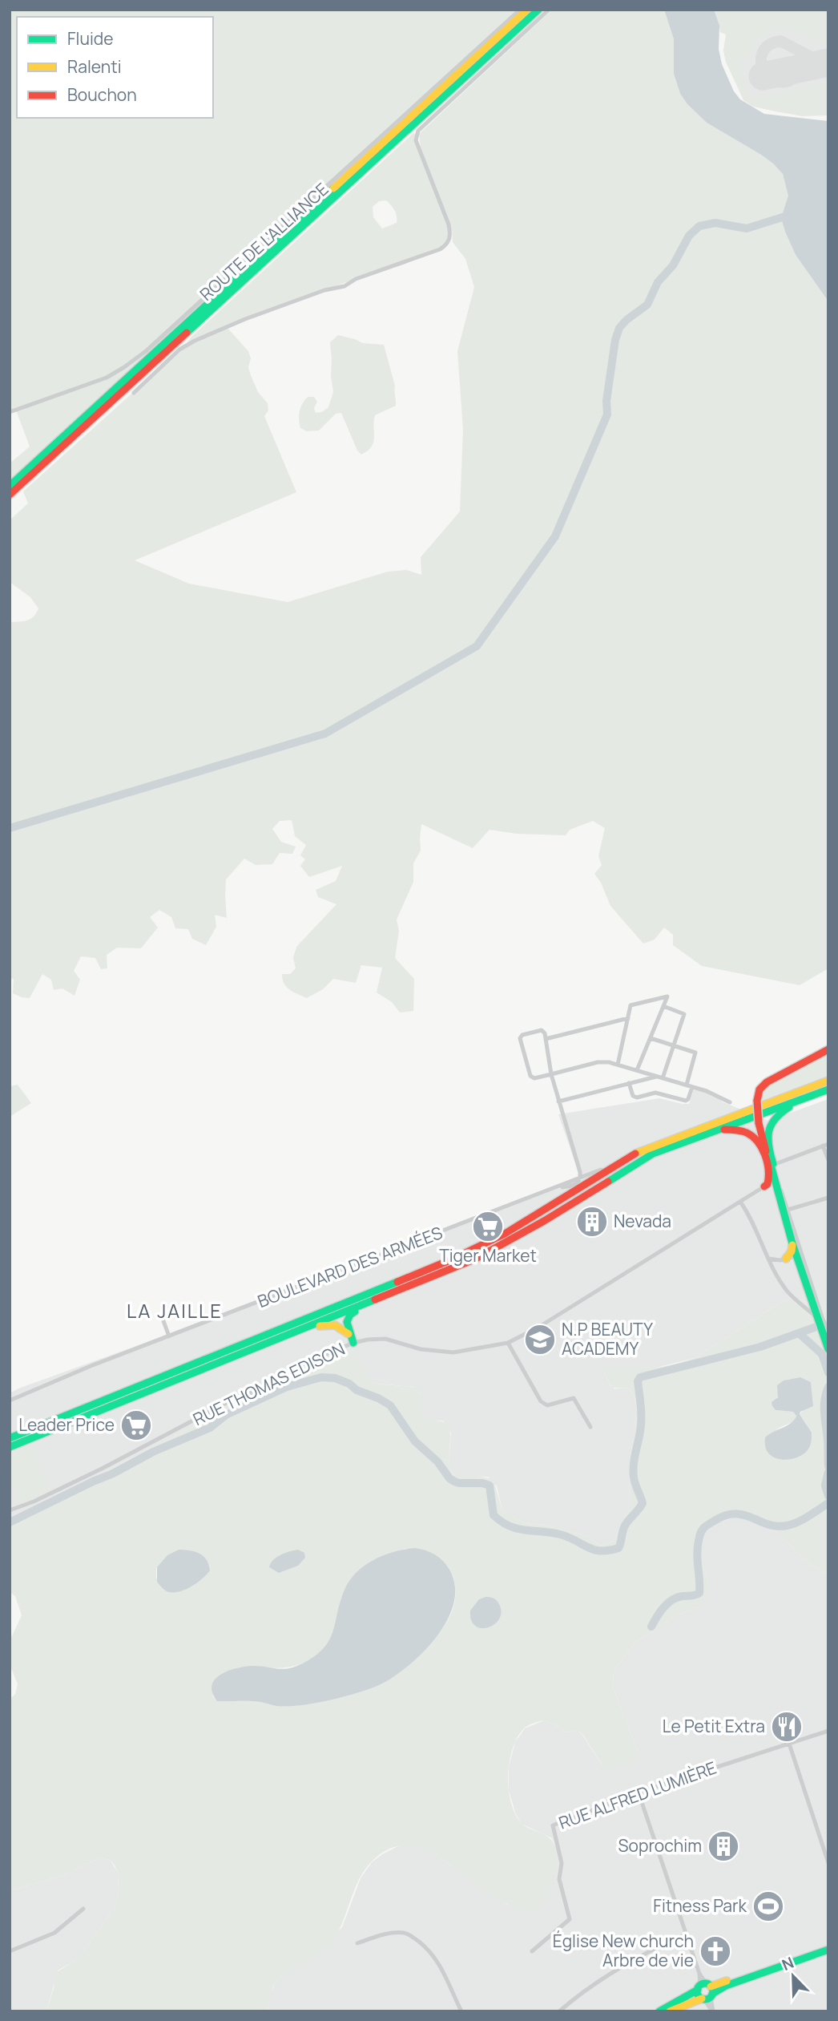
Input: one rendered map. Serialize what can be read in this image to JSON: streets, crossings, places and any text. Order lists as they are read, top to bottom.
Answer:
{
  "streets": {
    "main road": ["ROUTE DE L'ALLIANCE"],
    "street": ["BOULEVARD DES ARMÉES", "RUE THOMAS EDISON", "RUE ALFRED LUMIÈRE"]
  },
  "districts": ["LA JAILLE"],
  "places": {
    "building": ["Nevada", "Soprochim"],
    "supermarket": ["Tiger Market", "Leader Price"],
    "school or university": ["N.P BEAUTY ACADEMY"],
    "restaurant": ["Le Petit Extra"],
    "sports": ["Fitness Park"],
    "church": ["Église New church Arbre de vie"]
  },
  "legend": ["Fluide", "Ralenti", "Bouchon"],
  "north": "top left"
}
